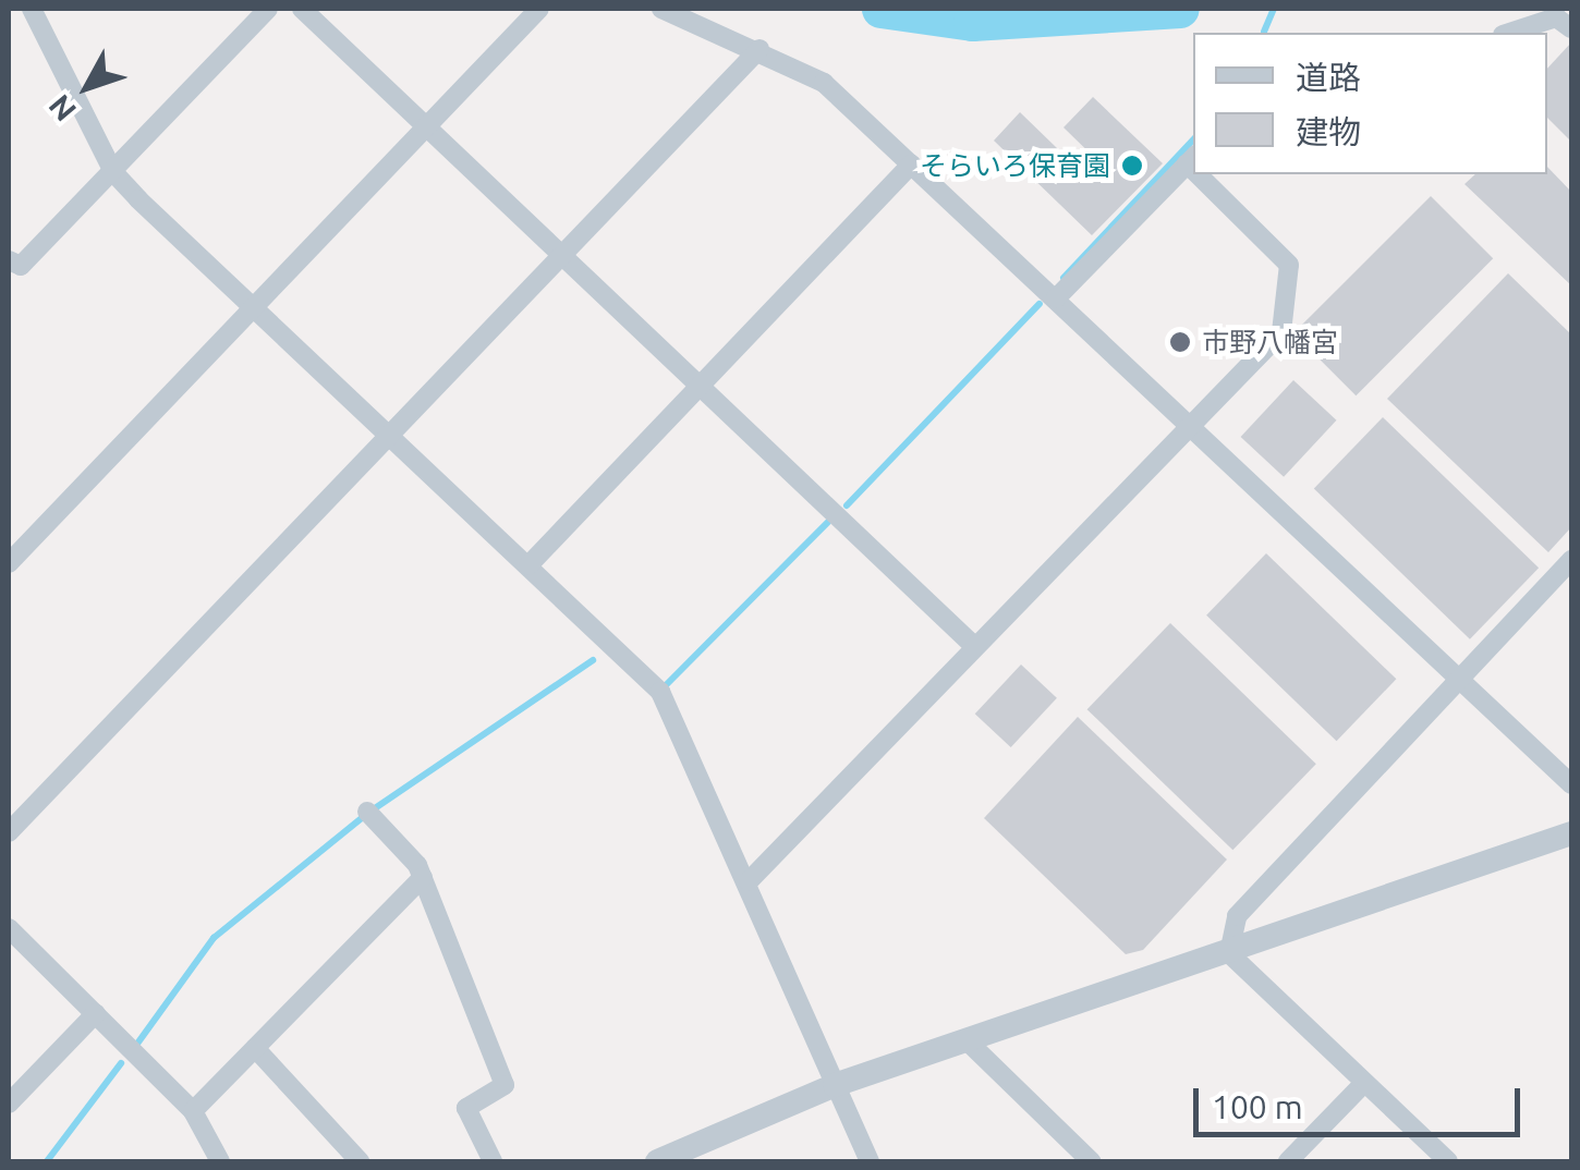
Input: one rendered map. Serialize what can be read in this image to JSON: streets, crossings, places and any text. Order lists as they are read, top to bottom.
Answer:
{
  "places": ["そらいろ保育園", "市野八幡宮"],
  "legend": ["道路", "建物"],
  "scale_bar": "100 m",
  "north": "bottom left"
}
